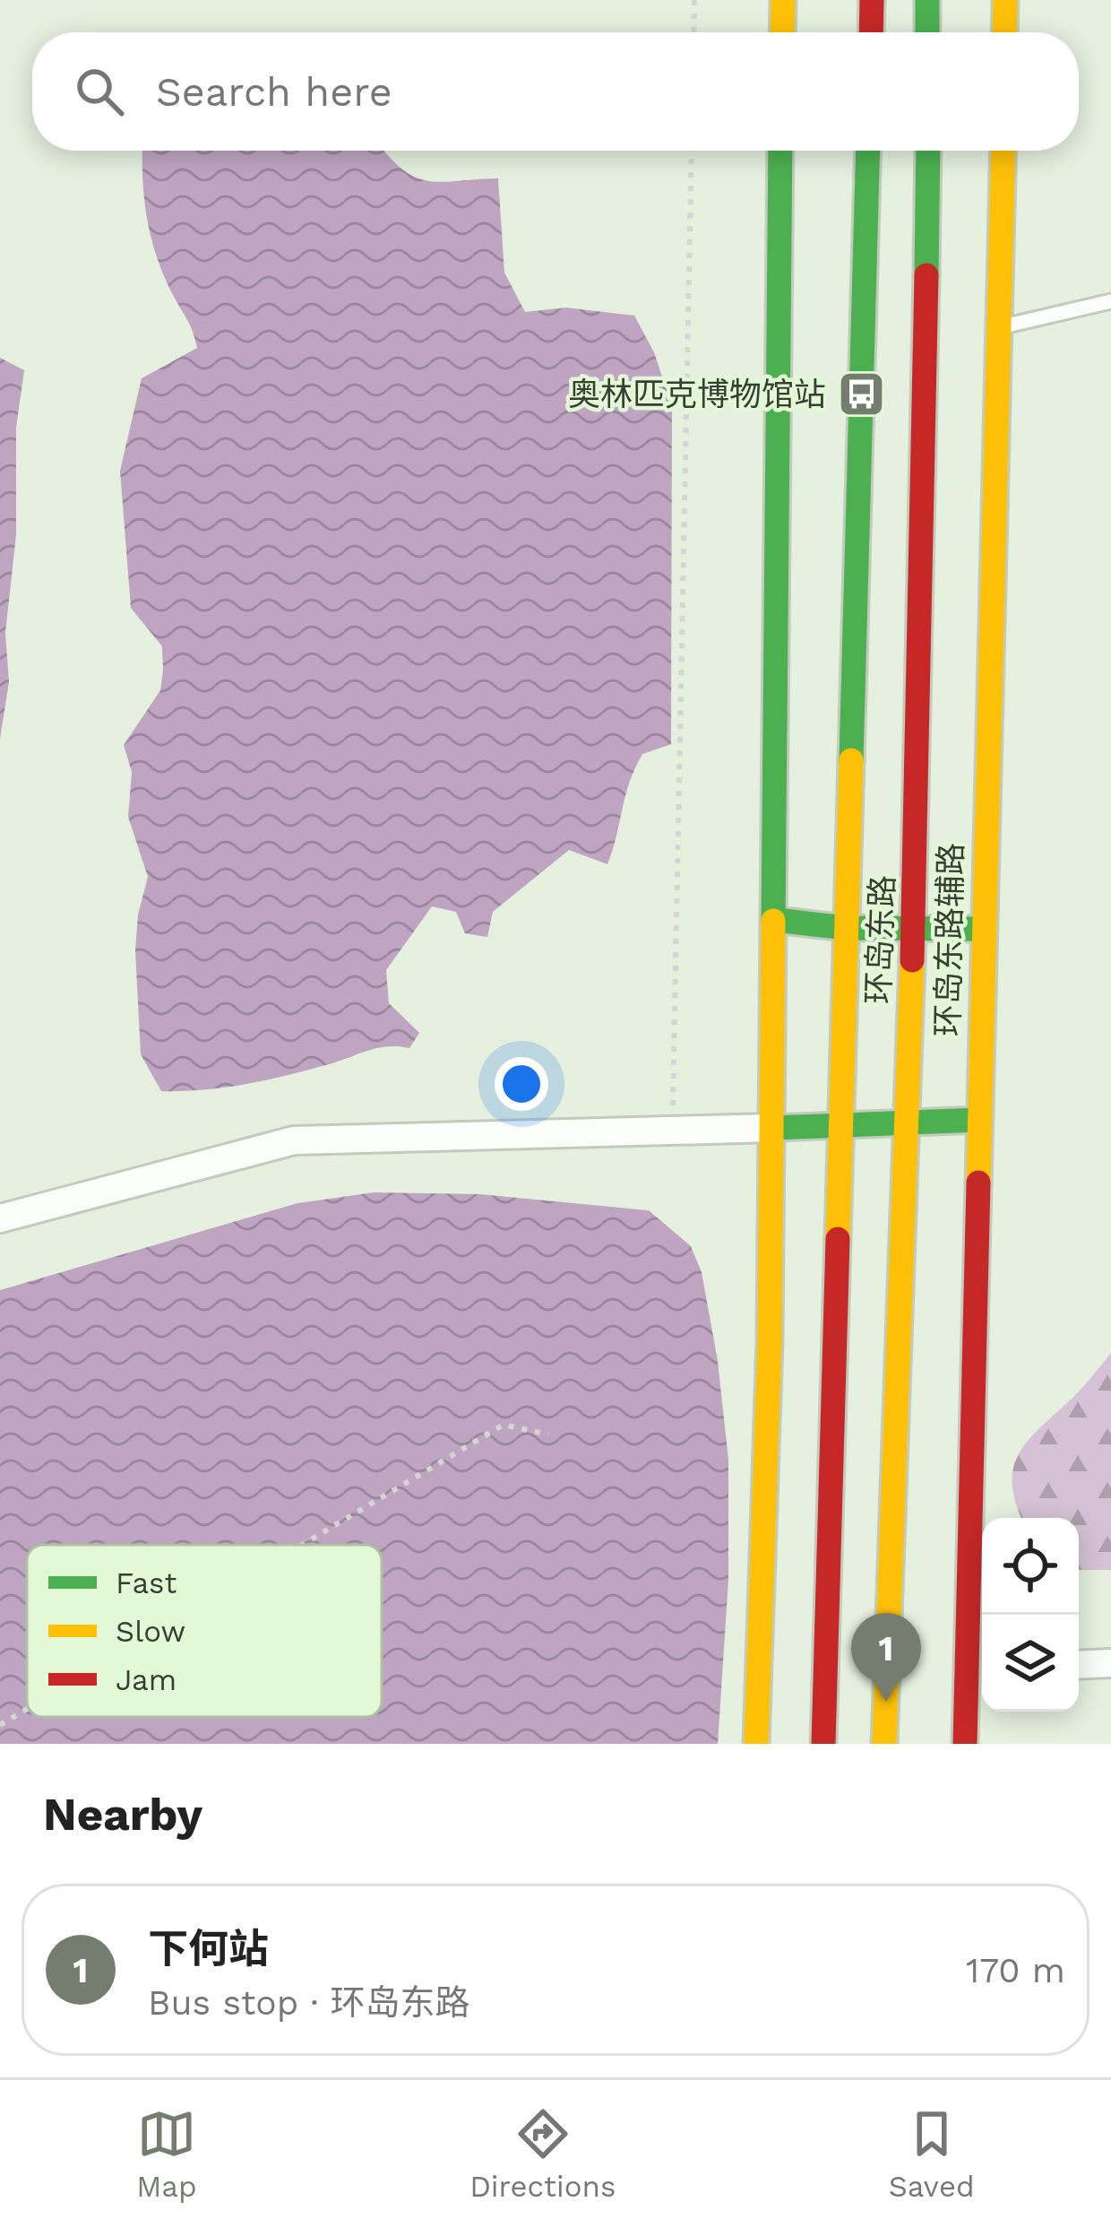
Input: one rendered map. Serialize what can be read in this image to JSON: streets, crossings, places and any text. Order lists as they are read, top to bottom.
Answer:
{
  "streets": {
    "main road": ["环岛东路", "环岛东路辅路"]
  },
  "places": {
    "bus stop": ["奥林匹克博物馆站"]
  },
  "legend": ["Fast", "Slow", "Jam"],
  "page": {
    "search": "Search here",
    "pins": "1",
    "heading": "Nearby",
    "list": [
      {
        "mark": "1",
        "name": "下何站",
        "note": "Bus stop · 环岛东路",
        "value": "170 m"
      }
    ],
    "nav": ["Map", "Directions", "Saved"]
  }
}
